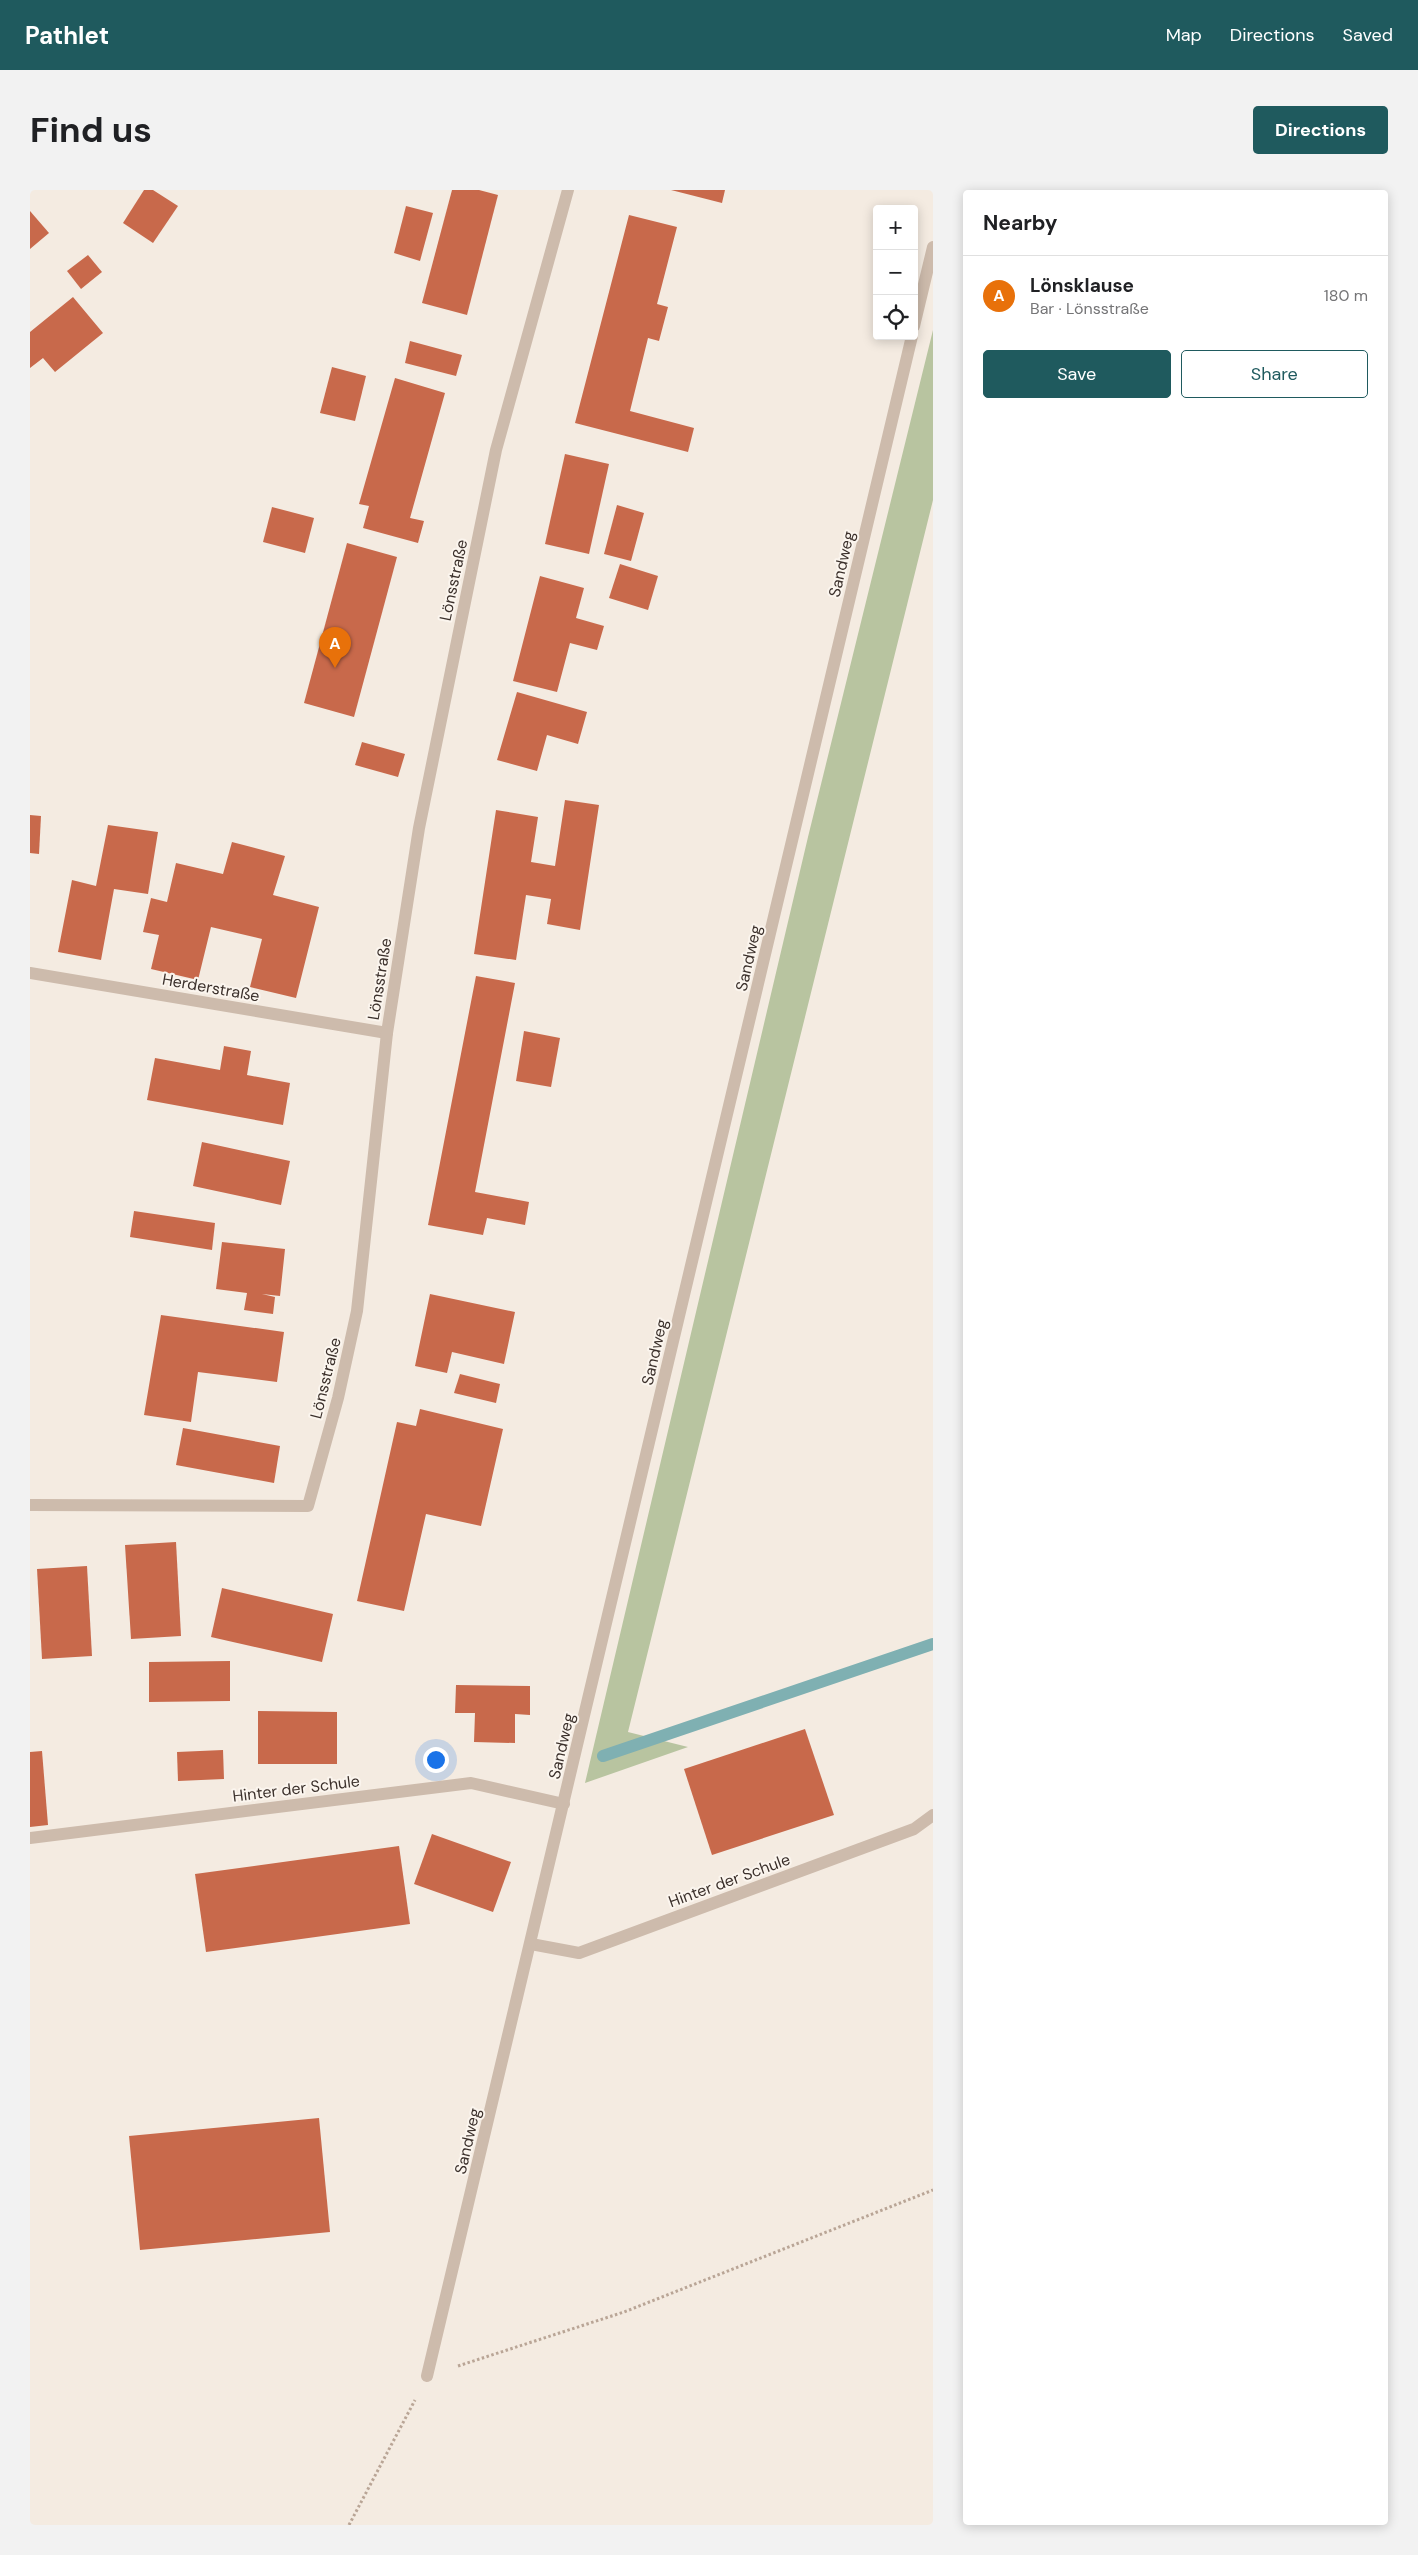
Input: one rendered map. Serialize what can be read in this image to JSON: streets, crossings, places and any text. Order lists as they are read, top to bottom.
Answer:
{
  "streets": {
    "street": [
      "Sandweg",
      "Lönsstraße",
      "Herderstraße",
      "Hinter der Schule"
    ]
  },
  "crossings": [
    ["Sandweg", "Hinter der Schule"],
    ["Lönsstraße", "Herderstraße"]
  ],
  "page": {
    "header": "Pathlet",
    "nav": ["Map", "Directions", "Saved"],
    "buttons": [
      "Directions",
      ["Save", "Share"]
    ],
    "title": "Find us",
    "heading": "Nearby",
    "map_buttons": ["+", "−"],
    "list": [
      {
        "mark": "A",
        "name": "Lönsklause",
        "note": "Bar · Lönsstraße",
        "value": "180 m"
      }
    ],
    "pins": "A"
  }
}
